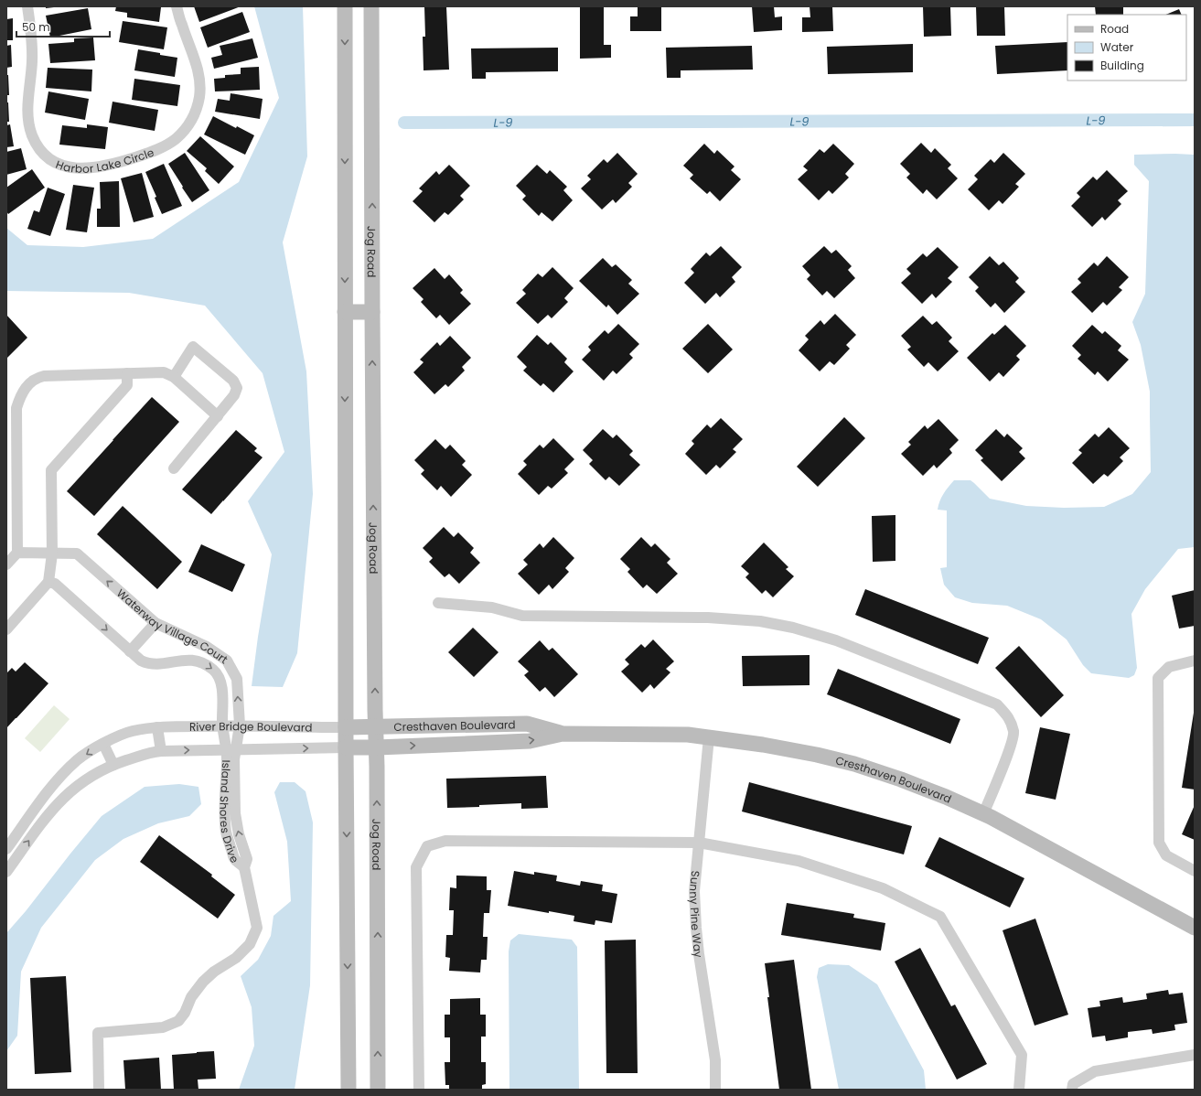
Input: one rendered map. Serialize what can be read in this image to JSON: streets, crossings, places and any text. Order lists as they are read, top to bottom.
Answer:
{
  "streets": {
    "main road": ["Jog Road", "Cresthaven Boulevard"],
    "street": [
      "Harbor Lake Circle",
      "Waterway Village Court",
      "River Bridge Boulevard",
      "Island Shores Drive",
      "Sunny Pine Way"
    ]
  },
  "crossings": [
    ["Jog Road", "Cresthaven Boulevard"],
    ["Waterway Village Court", "River Bridge Boulevard"],
    ["Waterway Village Court", "Island Shores Drive"],
    ["Cresthaven Boulevard", "River Bridge Boulevard"],
    ["Cresthaven Boulevard", "Sunny Pine Way"],
    ["River Bridge Boulevard", "Island Shores Drive"]
  ],
  "water": ["L-9"],
  "legend": ["Road", "Water", "Building"],
  "scale_bar": "50 m"
}
